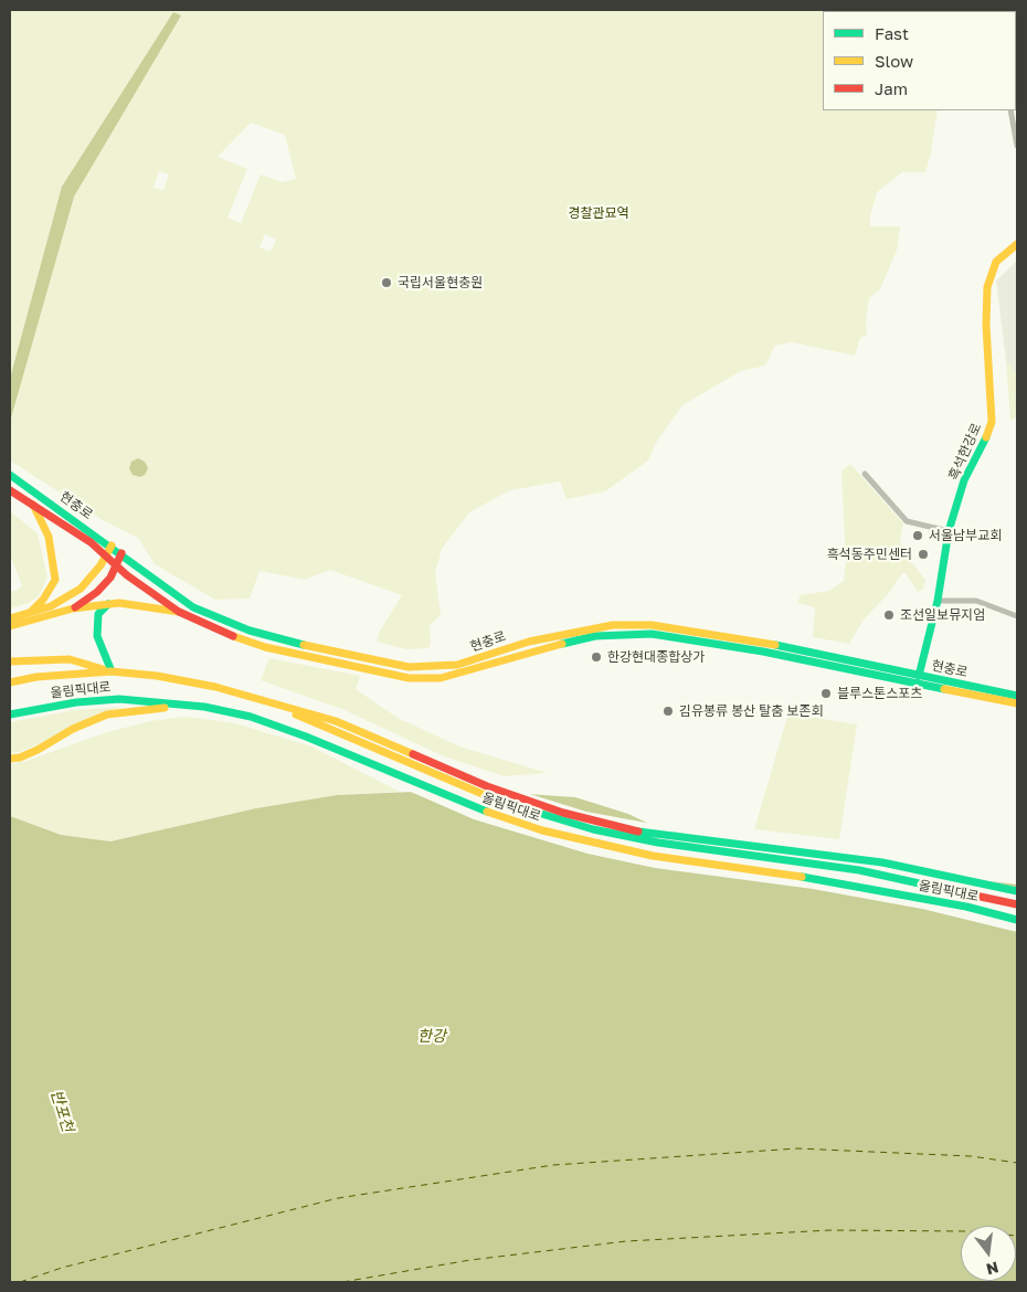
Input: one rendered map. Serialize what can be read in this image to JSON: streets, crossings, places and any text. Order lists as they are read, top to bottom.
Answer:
{
  "streets": {
    "main road": ["흑석한강로", "현충로", "올림픽대로"]
  },
  "crossings": [
    ["흑석한강로", "현충로"]
  ],
  "water": ["한강", "반포천"],
  "parks": ["경찰관묘역"],
  "places": [
    "국립서울현충원",
    "서울남부교회",
    "흑석동주민센터",
    "조선일보뮤지엄",
    "한강현대종합상가",
    "블루스톤스포츠",
    "김유봉류 봉산 탈춤 보존회"
  ],
  "legend": ["Fast", "Slow", "Jam"],
  "north": "bottom"
}
